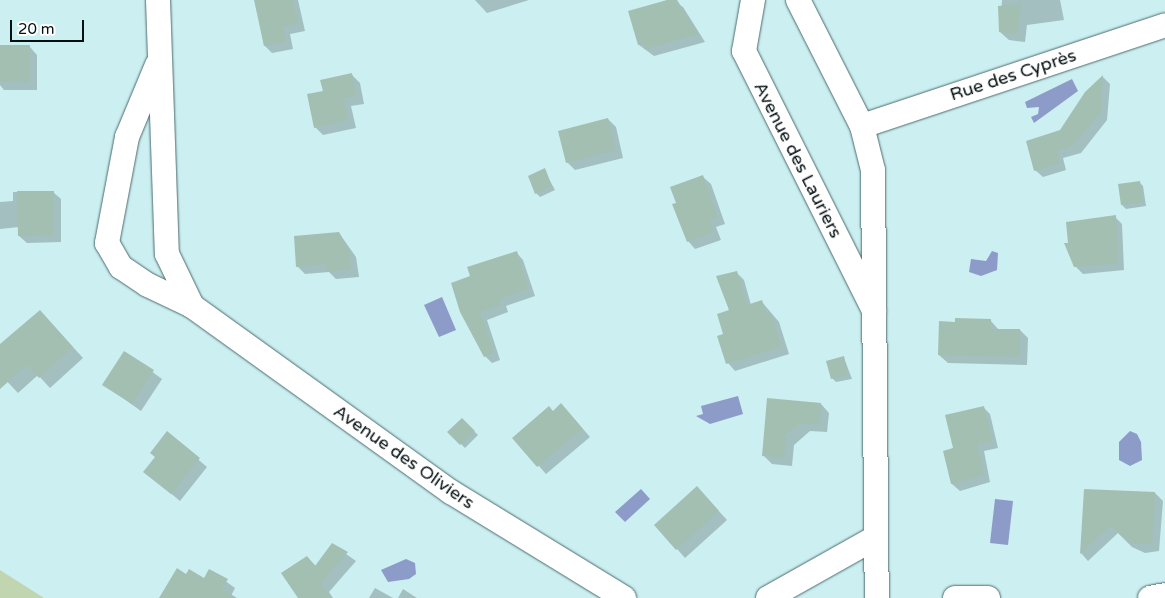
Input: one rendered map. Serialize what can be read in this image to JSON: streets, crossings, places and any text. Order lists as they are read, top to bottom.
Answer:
{
  "streets": {
    "street": ["Rue des Cyprès", "Avenue des Lauriers", "Avenue des Oliviers"]
  },
  "crossings": [
    ["Rue des Cyprès", "Avenue des Lauriers"]
  ],
  "scale_bar": "20 m"
}
